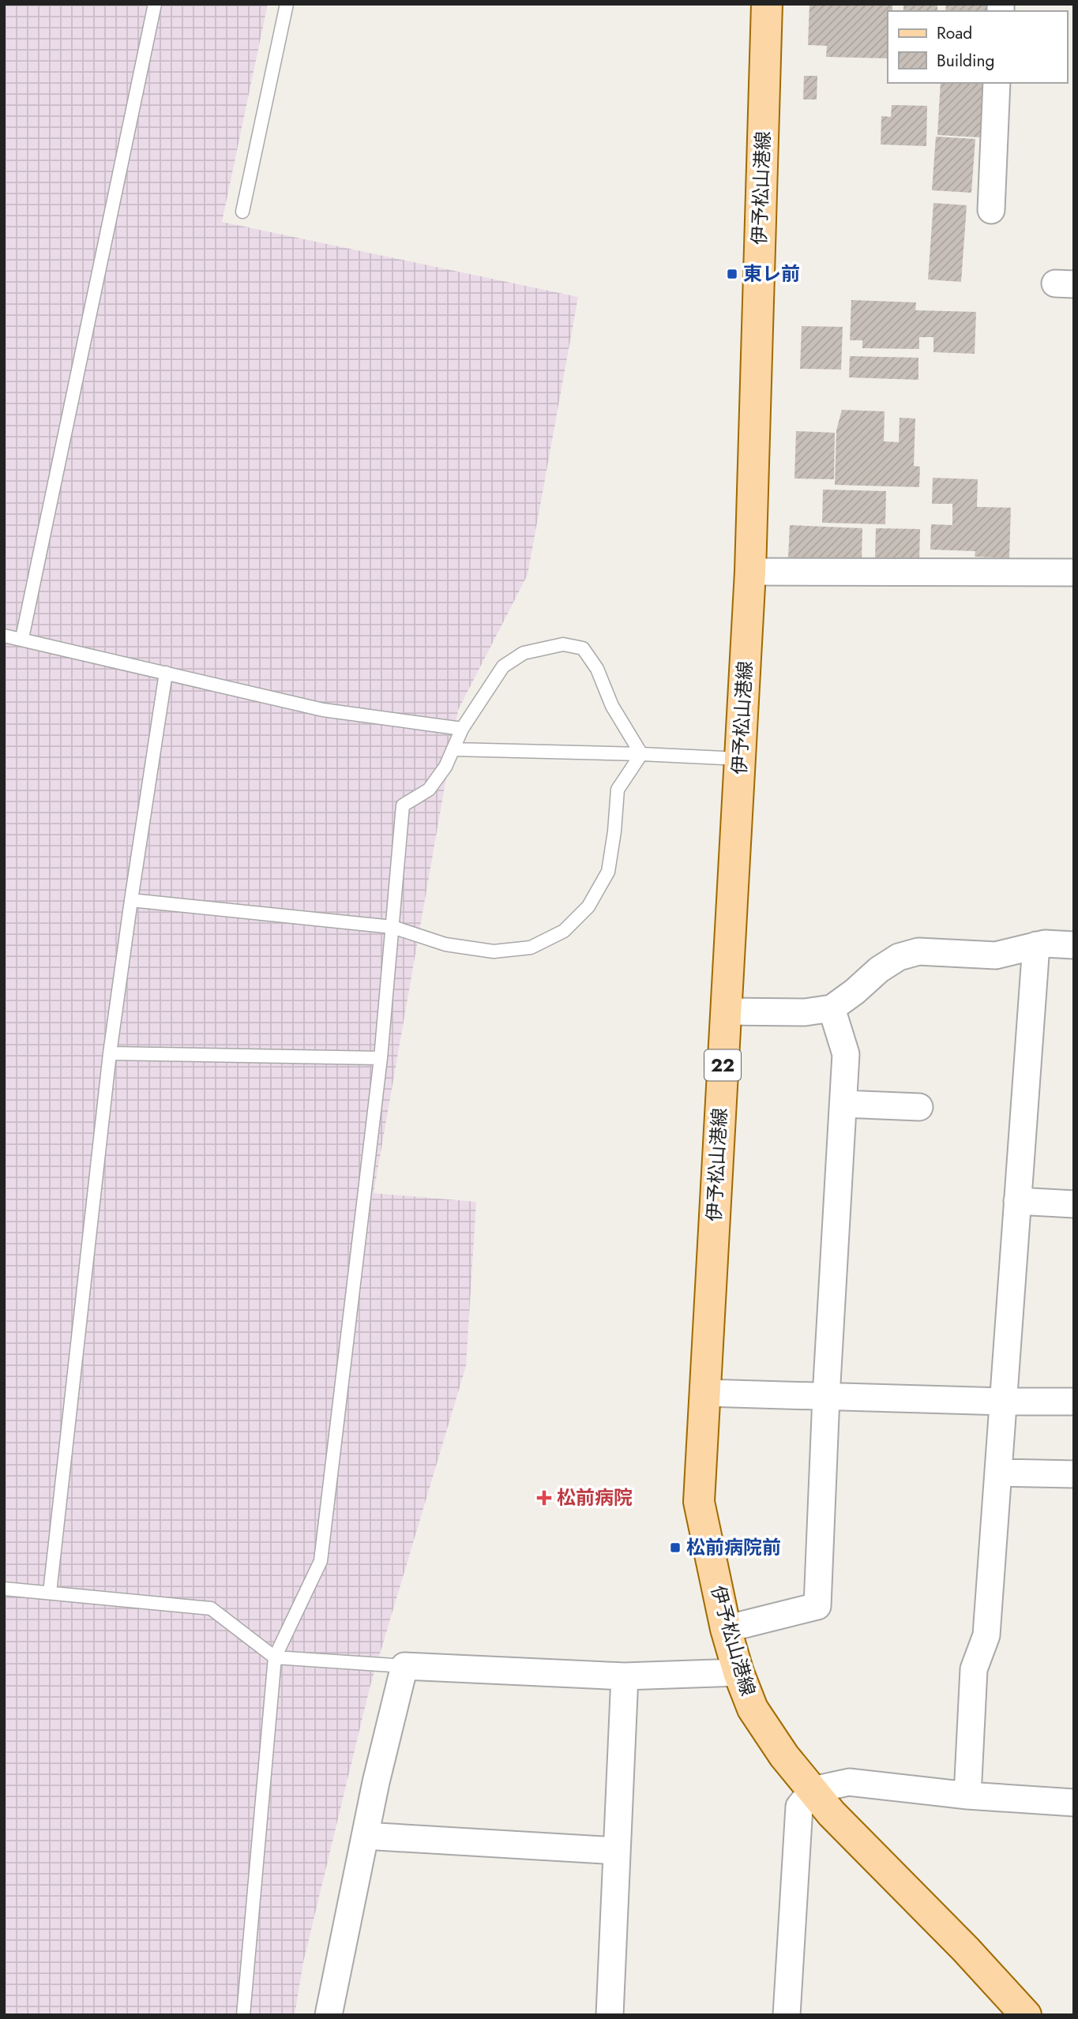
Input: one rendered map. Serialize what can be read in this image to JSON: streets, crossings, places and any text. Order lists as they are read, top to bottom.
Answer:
{
  "streets": {
    "main road": ["伊予松山港線", "22"]
  },
  "places": {
    "transit": ["東レ前", "松前病院前"],
    "health": ["松前病院"]
  },
  "legend": ["Road", "Building"]
}
